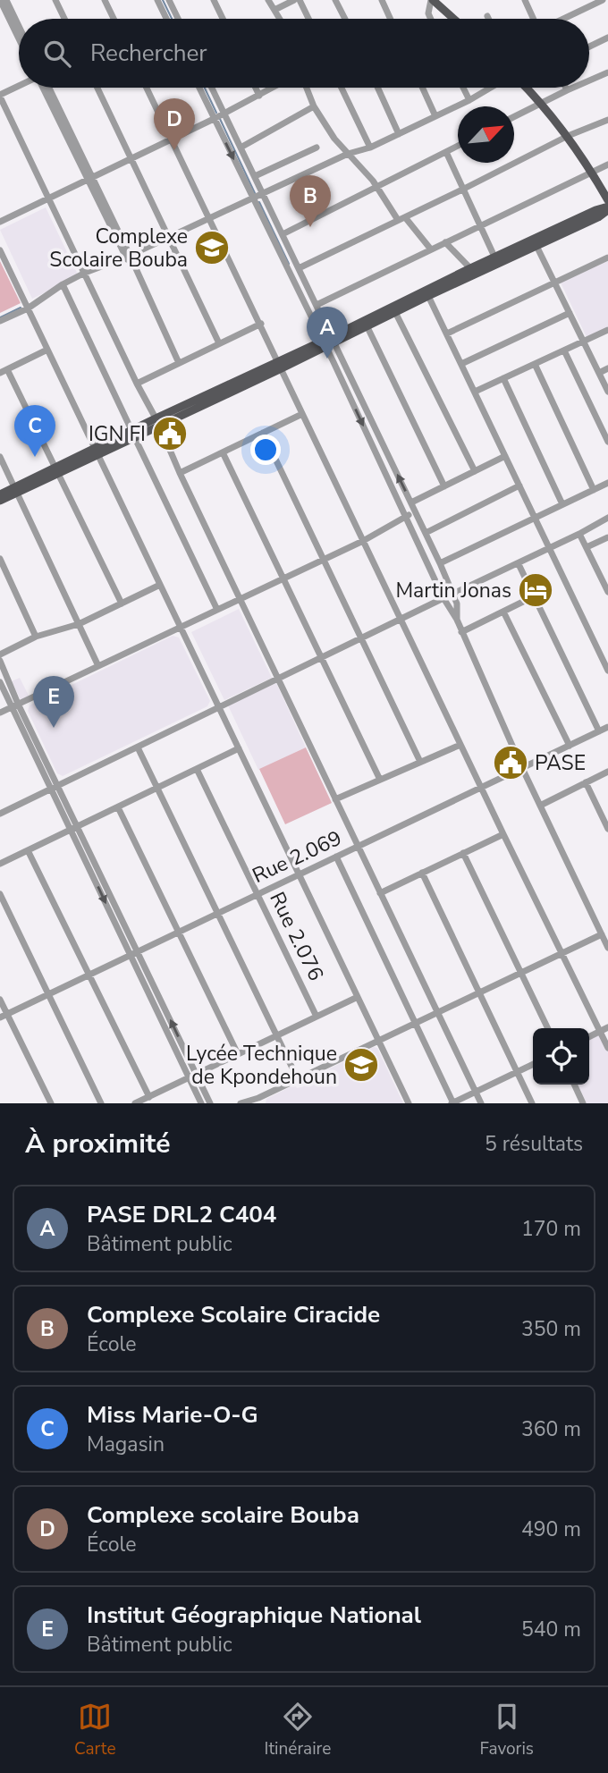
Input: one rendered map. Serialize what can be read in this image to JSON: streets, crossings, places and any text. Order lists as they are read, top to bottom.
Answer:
{
  "streets": {
    "street": ["Rue 2.069", "Rue 2.076"]
  },
  "crossings": [
    ["Rue 2.069", "Rue 2.076"]
  ],
  "places": {
    "school or university": ["Complexe Scolaire Bouba", "Lycée Technique de Kpondehoun"],
    "public building": ["IGN FI", "PASE"],
    "hotel": ["Martin Jonas"]
  },
  "north": "top right",
  "page": {
    "search": "Rechercher",
    "pins": [
      "D",
      "B",
      "A",
      "C",
      "E"
    ],
    "heading": ["À proximité", "5 résultats"],
    "list": [
      {
        "mark": "A",
        "name": "PASE DRL2 C404",
        "note": "Bâtiment public",
        "value": "170 m"
      },
      {
        "mark": "B",
        "name": "Complexe Scolaire Ciracide",
        "note": "École",
        "value": "350 m"
      },
      {
        "mark": "C",
        "name": "Miss Marie-O-G",
        "note": "Magasin",
        "value": "360 m"
      },
      {
        "mark": "D",
        "name": "Complexe scolaire Bouba",
        "note": "École",
        "value": "490 m"
      },
      {
        "mark": "E",
        "name": "Institut Géographique National",
        "note": "Bâtiment public",
        "value": "540 m"
      }
    ],
    "nav": ["Carte", "Itinéraire", "Favoris"]
  }
}
